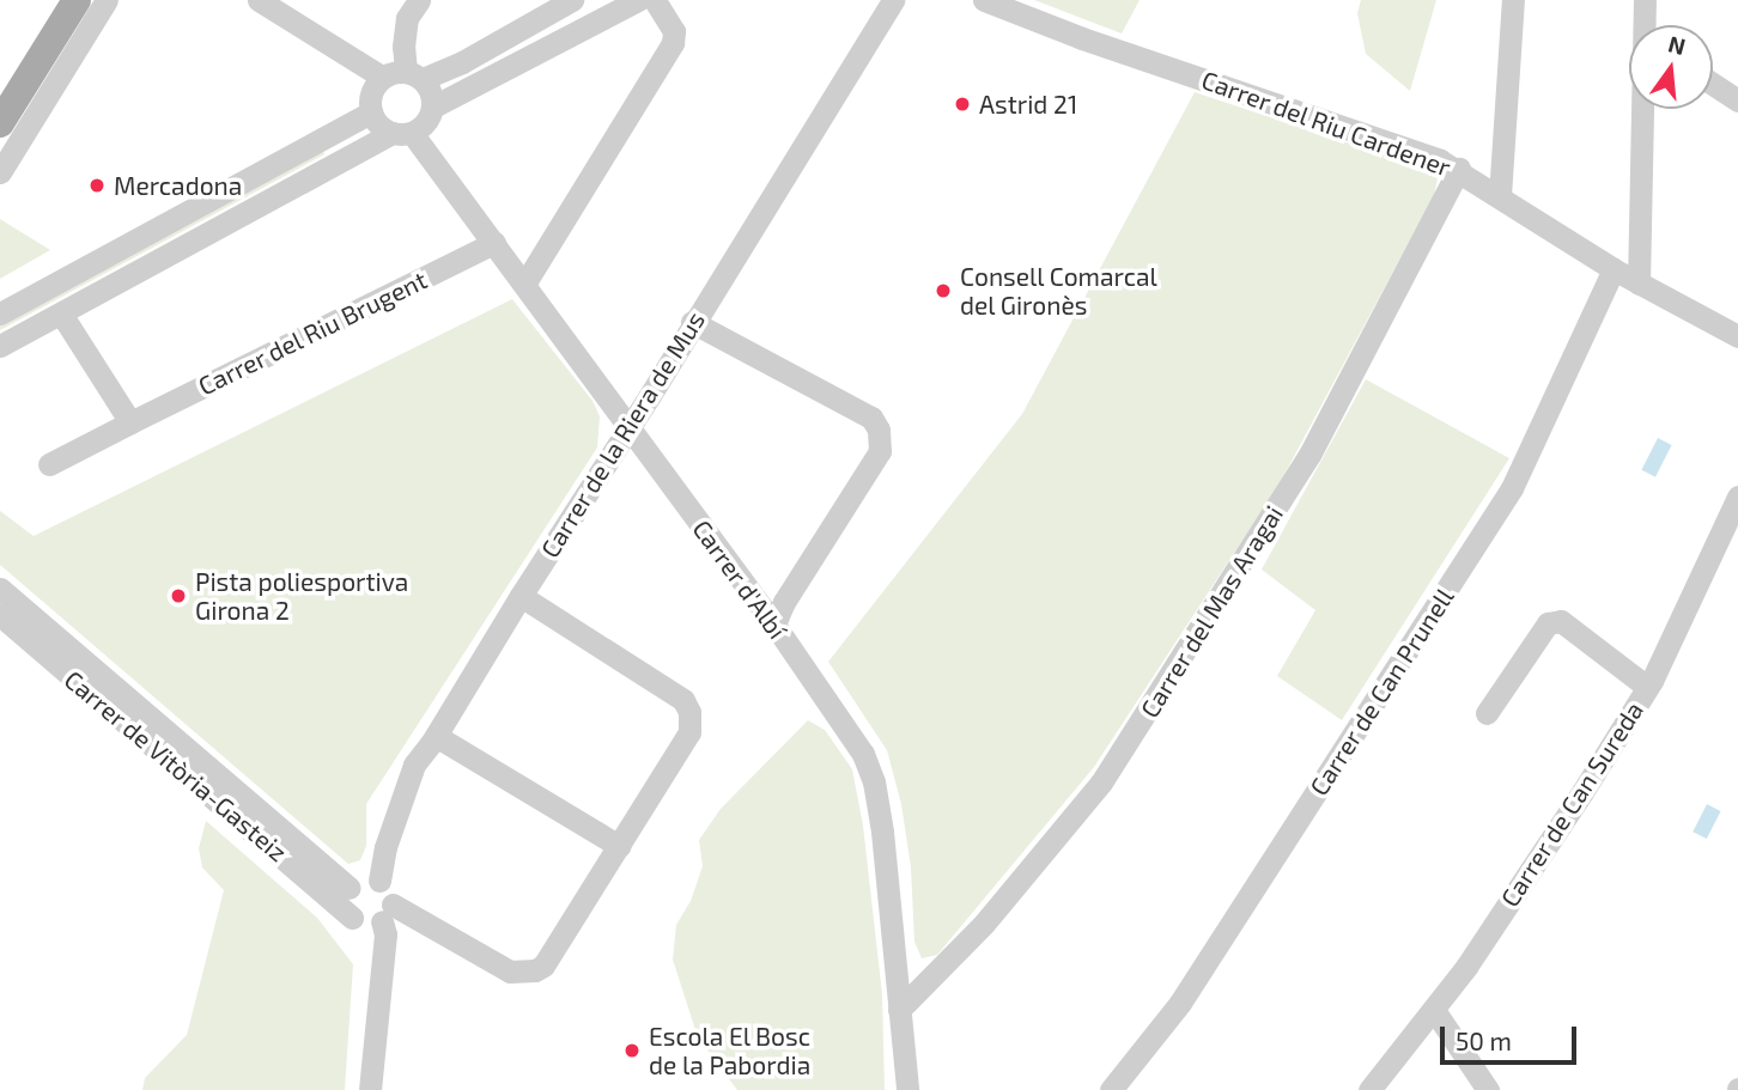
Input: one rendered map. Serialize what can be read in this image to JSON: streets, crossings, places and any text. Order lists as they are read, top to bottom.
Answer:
{
  "streets": {
    "street": [
      "Carrer del Riu Cardener",
      "Carrer del Riu Brugent",
      "Carrer de la Riera de Mus",
      "Carrer d'Albí",
      "Carrer del Mas Aragai",
      "Carrer de Can Prunell",
      "Carrer de Vitòria-Gasteiz",
      "Carrer de Can Sureda"
    ]
  },
  "crossings": [
    ["Carrer del Riu Cardener", "Carrer del Mas Aragai"],
    ["Carrer del Riu Cardener", "Carrer de Can Prunell"],
    ["Carrer del Riu Brugent", "Carrer d'Albí"],
    ["Carrer de la Riera de Mus", "Carrer d'Albí"],
    ["Carrer de la Riera de Mus", "Carrer de Vitòria-Gasteiz"],
    ["Carrer d'Albí", "Carrer del Mas Aragai"]
  ],
  "places": [
    "Astrid 21",
    "Mercadona",
    "Consell Comarcal del Gironès",
    "Pista poliesportiva Girona 2",
    "Escola El Bosc de la Pabordia"
  ],
  "scale_bar": "50 m",
  "north": "top"
}
